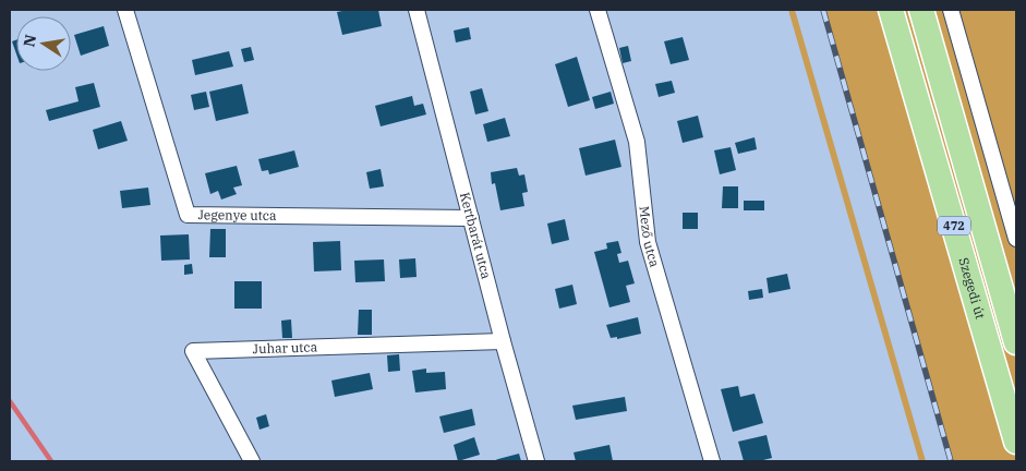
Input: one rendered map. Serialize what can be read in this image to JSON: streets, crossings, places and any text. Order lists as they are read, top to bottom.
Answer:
{
  "streets": {
    "main road": ["472", "Szegedi út"],
    "street": [
      "Jegenye utca",
      "Kertbarát utca",
      "Mező utca",
      "Juhar utca"
    ]
  },
  "crossings": [
    ["Jegenye utca", "Kertbarát utca"],
    ["Kertbarát utca", "Juhar utca"]
  ],
  "north": "left"
}
